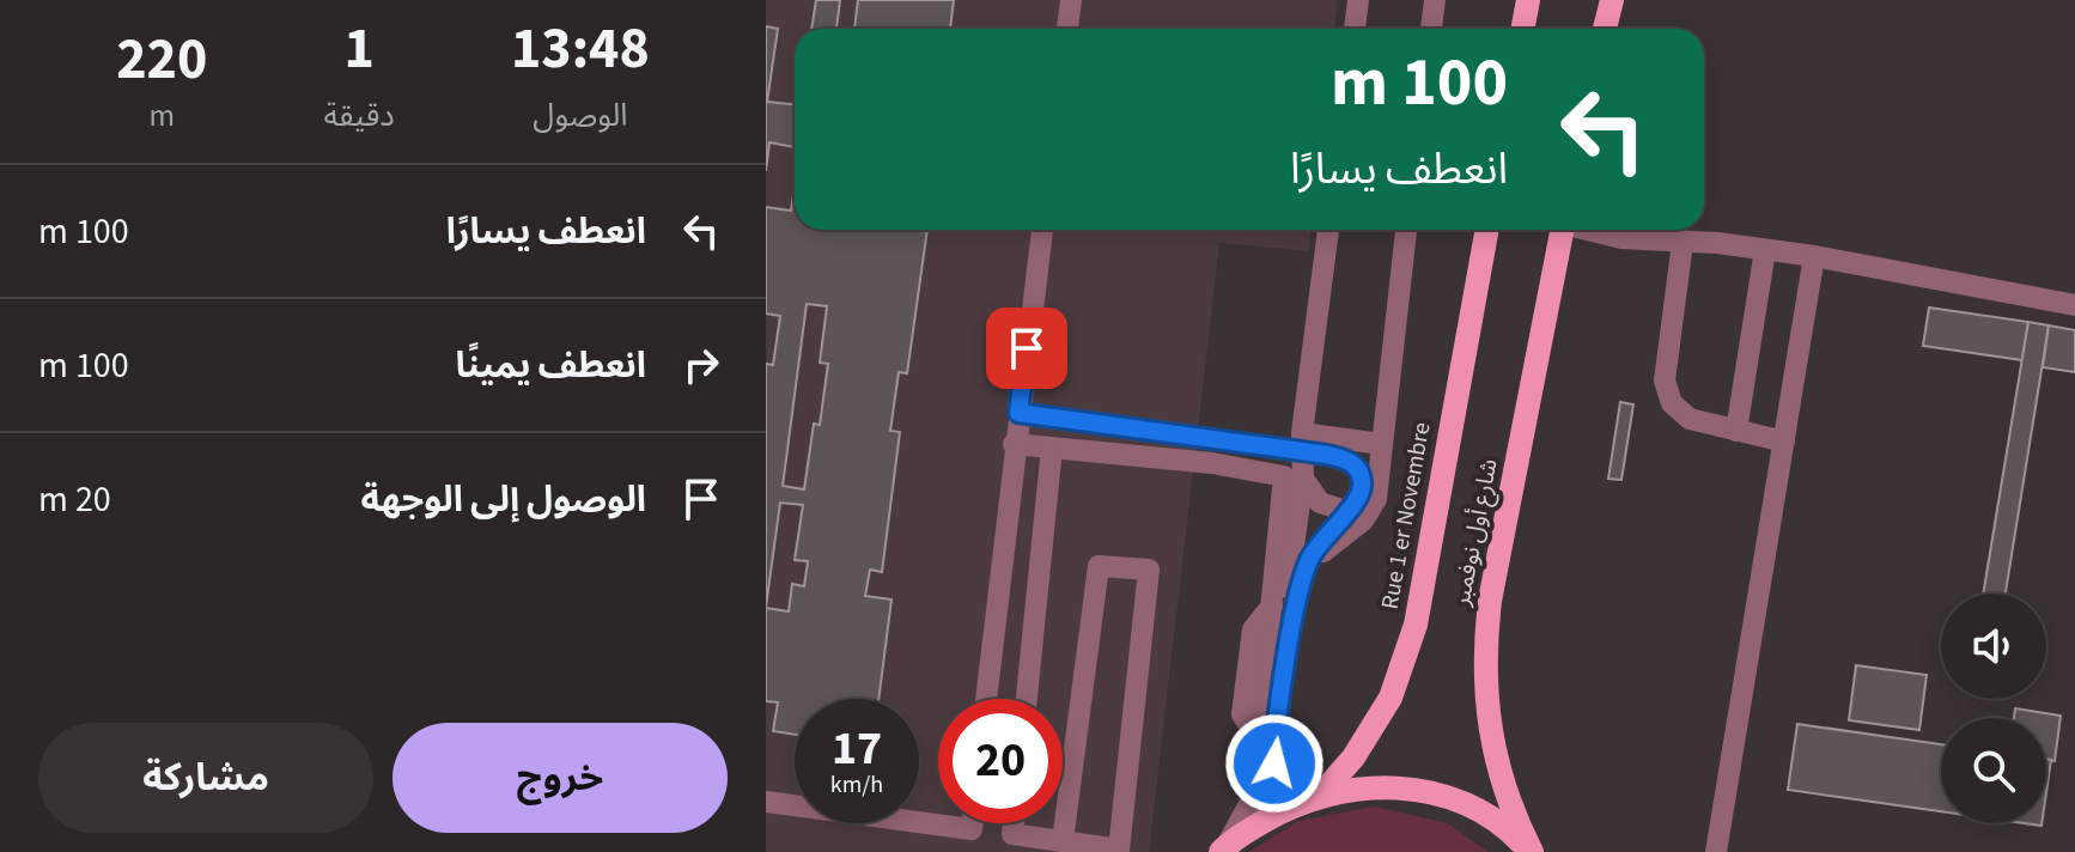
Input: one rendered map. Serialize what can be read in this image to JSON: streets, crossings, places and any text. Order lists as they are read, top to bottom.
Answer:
{
  "streets": {
    "main road": ["Rue 1 er Novembre", "شارع أول نوفمبر"]
  },
  "page": {
    "eta": [
      "13:48",
      "الوصول",
      "1",
      "دقيقة",
      "220",
      "m"
    ],
    "turn": ["100 m", "انعطف يسارًا"],
    "list": [
      {
        "name": "انعطف يسارًا",
        "value": "100 m"
      },
      {
        "name": "انعطف يمينًا",
        "value": "100 m"
      },
      {
        "name": "الوصول إلى الوجهة",
        "value": "20 m"
      }
    ],
    "speed": "17 km/h",
    "limit": "20",
    "buttons": ["خروج", "مشاركة"]
  }
}
